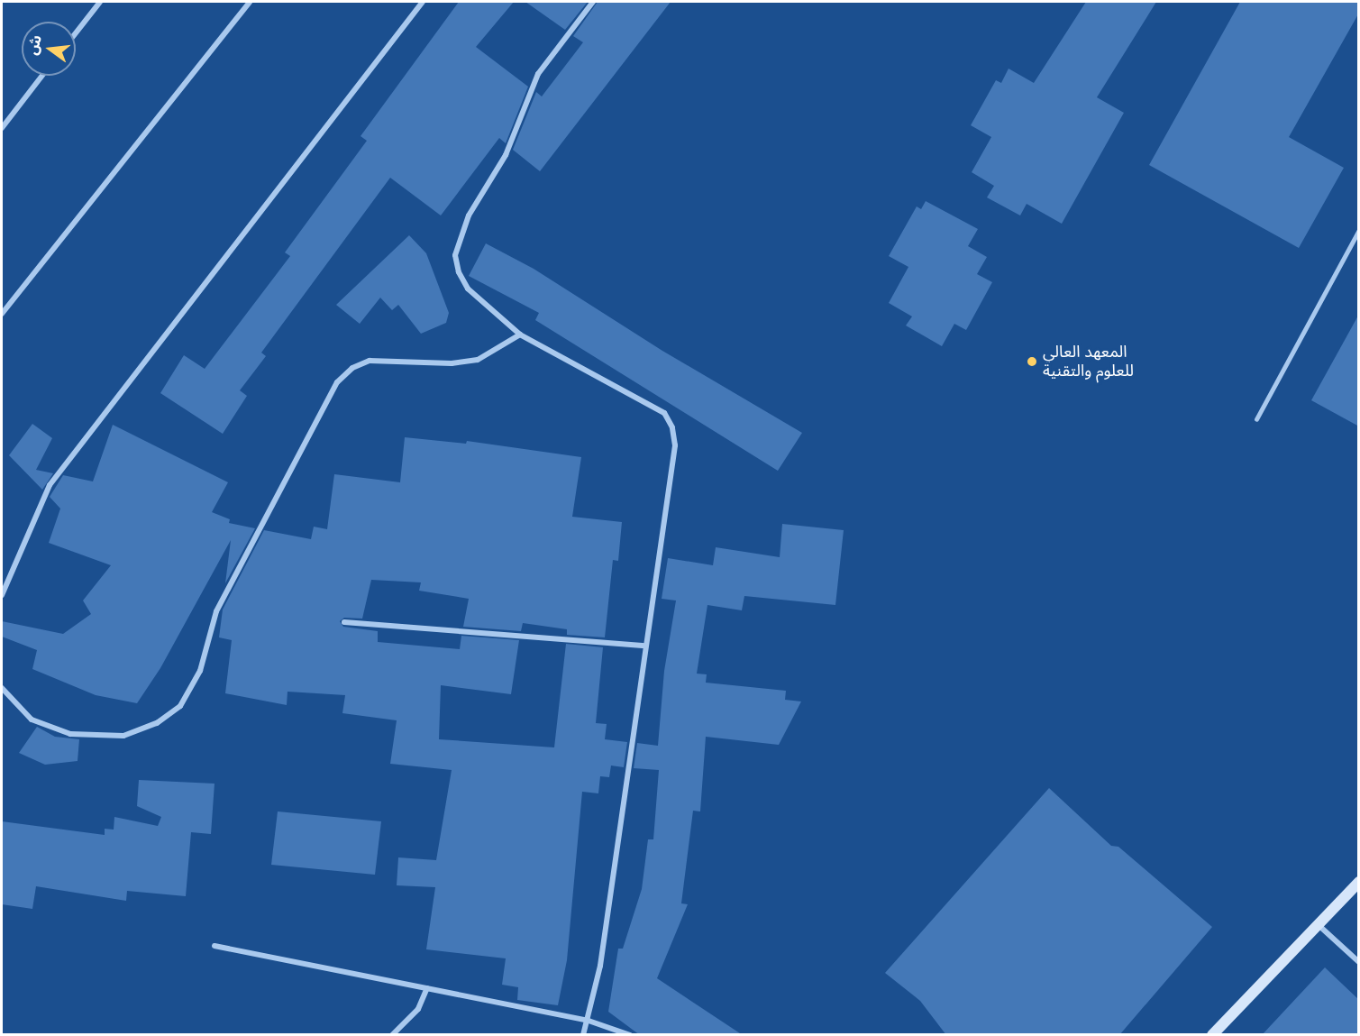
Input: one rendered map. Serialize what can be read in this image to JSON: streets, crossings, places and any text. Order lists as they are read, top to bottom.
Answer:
{
  "places": ["المعهد العالي للعلوم والتقنية"],
  "north": "left"
}
